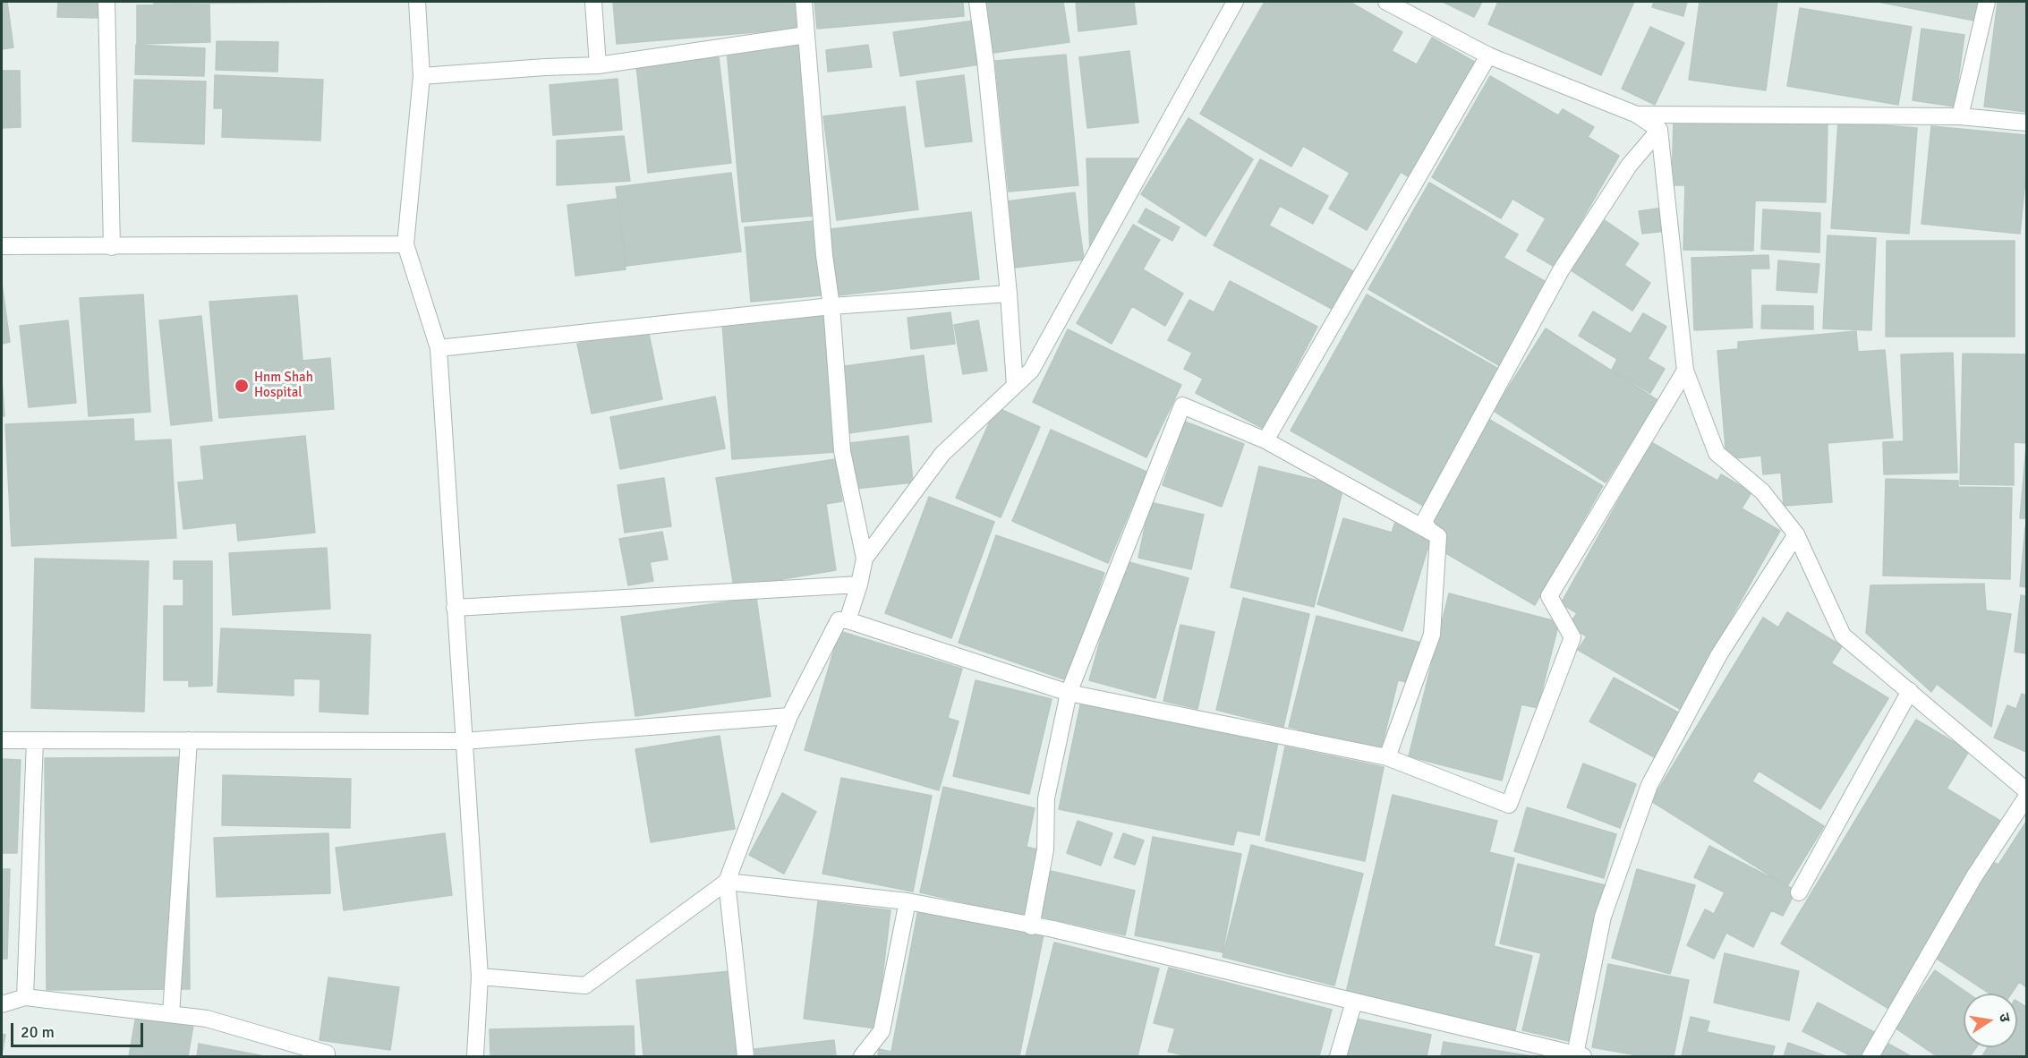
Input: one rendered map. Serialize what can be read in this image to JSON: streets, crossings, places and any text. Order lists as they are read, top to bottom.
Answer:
{
  "places": ["Hnm Shah Hospital"],
  "scale_bar": "20 m",
  "north": "right"
}
